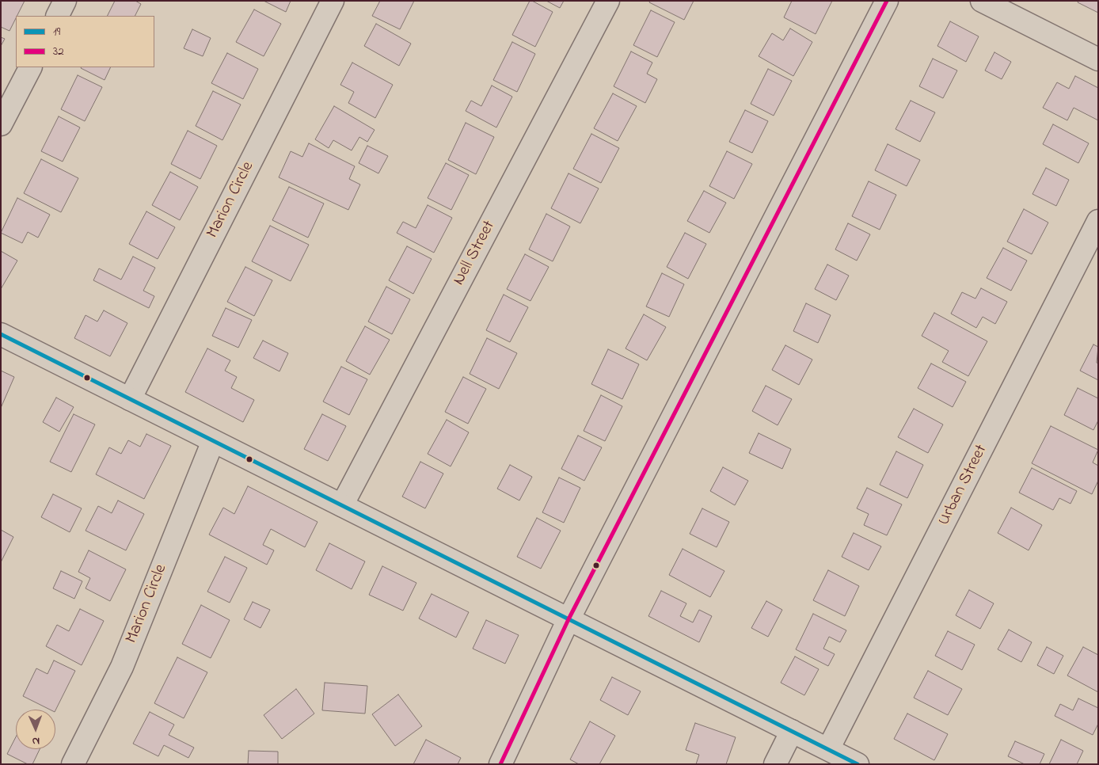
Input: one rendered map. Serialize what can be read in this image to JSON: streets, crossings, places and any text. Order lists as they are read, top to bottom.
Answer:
{
  "streets": {
    "street": ["Marion Circle", "Nell Street", "Urban Street"]
  },
  "lines": ["transit line 32", "transit line 19"],
  "legend": ["19", "32"],
  "north": "bottom"
}
